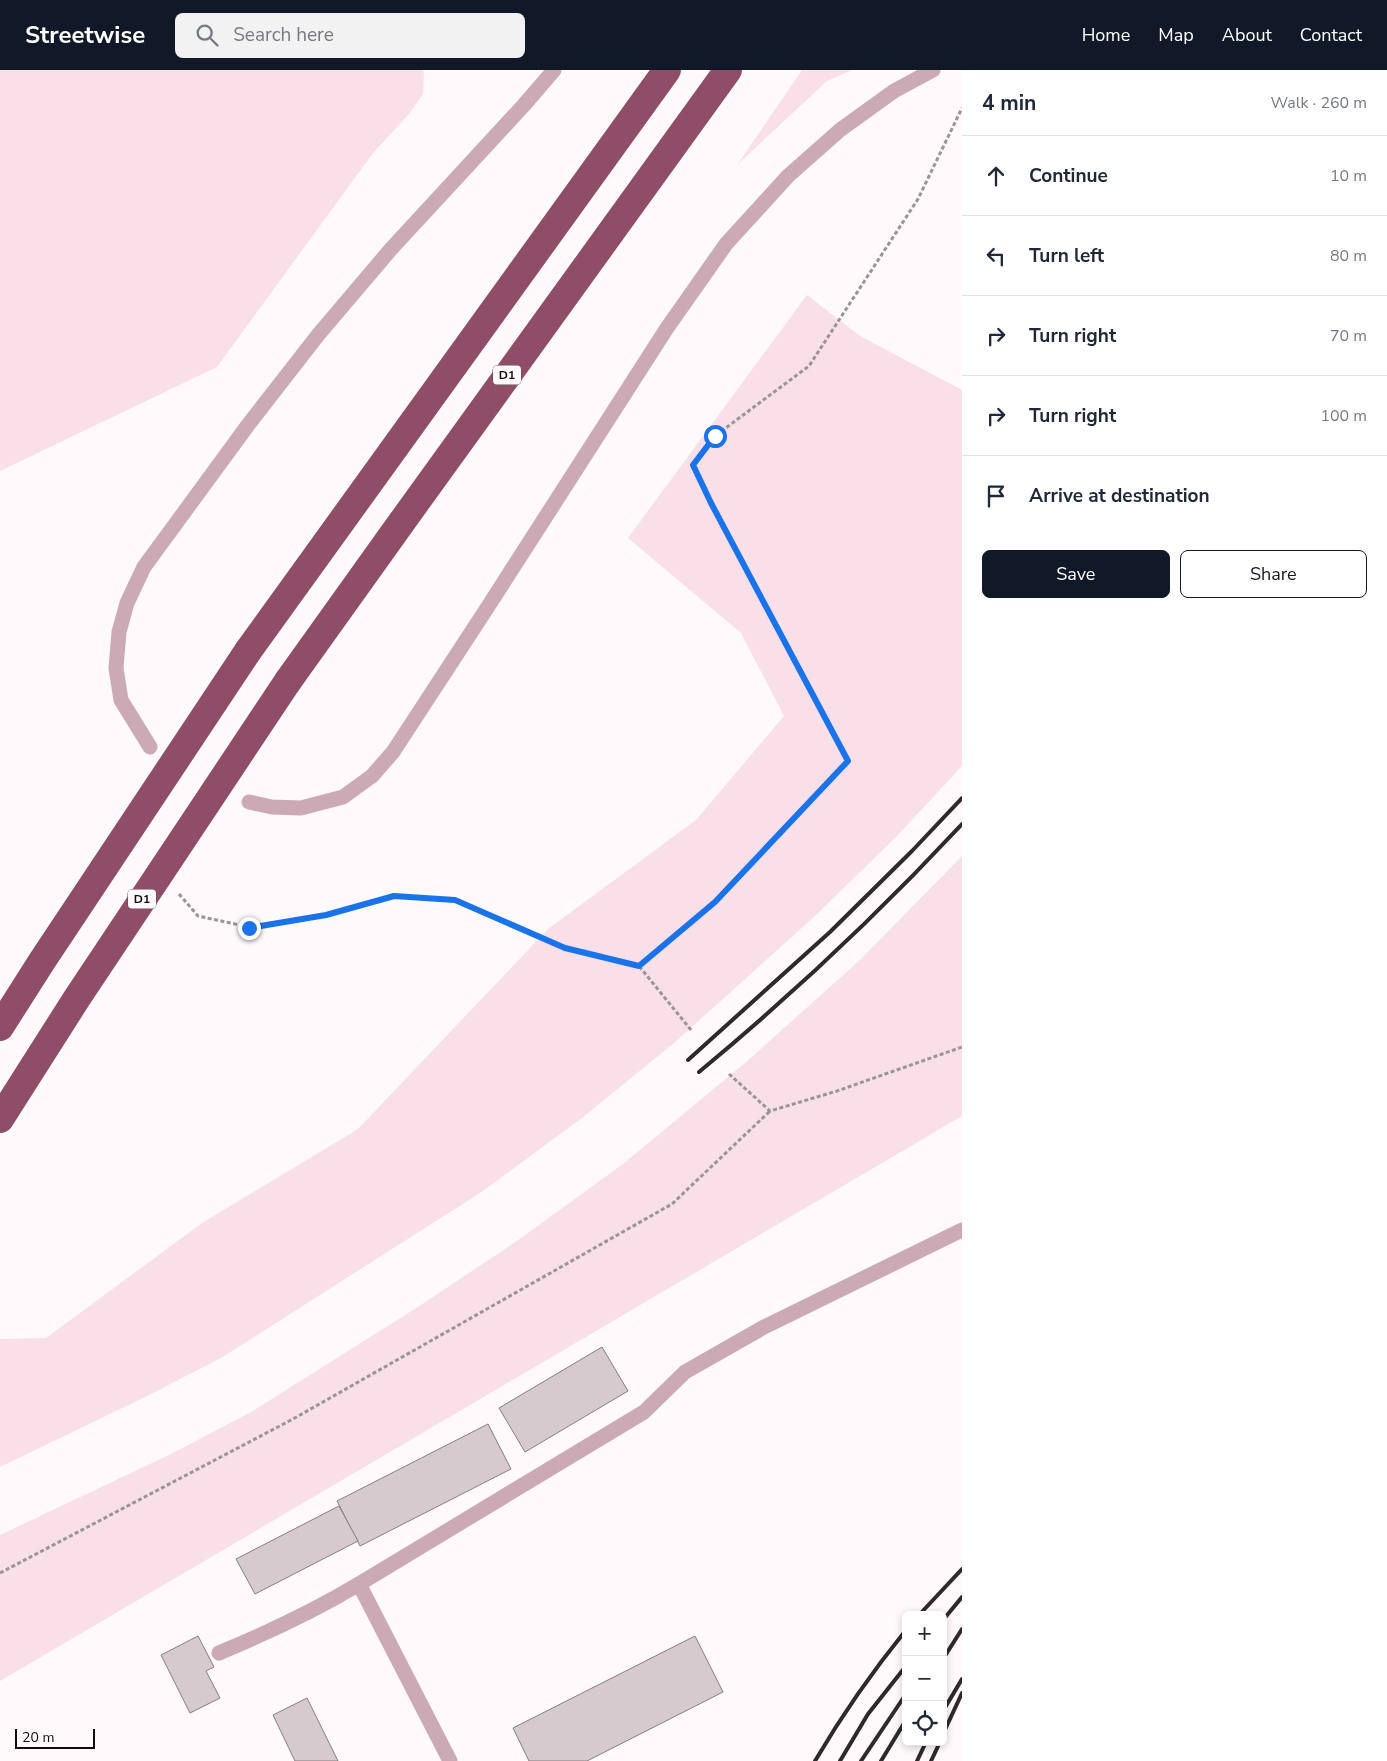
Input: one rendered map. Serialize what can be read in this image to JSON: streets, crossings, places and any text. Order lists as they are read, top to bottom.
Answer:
{
  "streets": {
    "highway": ["D1"]
  },
  "scale_bar": "20 m",
  "page": {
    "header": "Streetwise",
    "search": "Search here",
    "nav": [
      "Home",
      "Map",
      "About",
      "Contact"
    ],
    "heading": ["4 min", "Walk · 260 m"],
    "list": [
      ["Continue", "10 m"],
      ["Turn left", "80 m"],
      ["Turn right", "70 m"],
      ["Turn right", "100 m"],
      "Arrive at destination"
    ],
    "buttons": ["Save", "Share"],
    "map_buttons": ["+", "−"],
    "scale": "20 m"
  }
}
